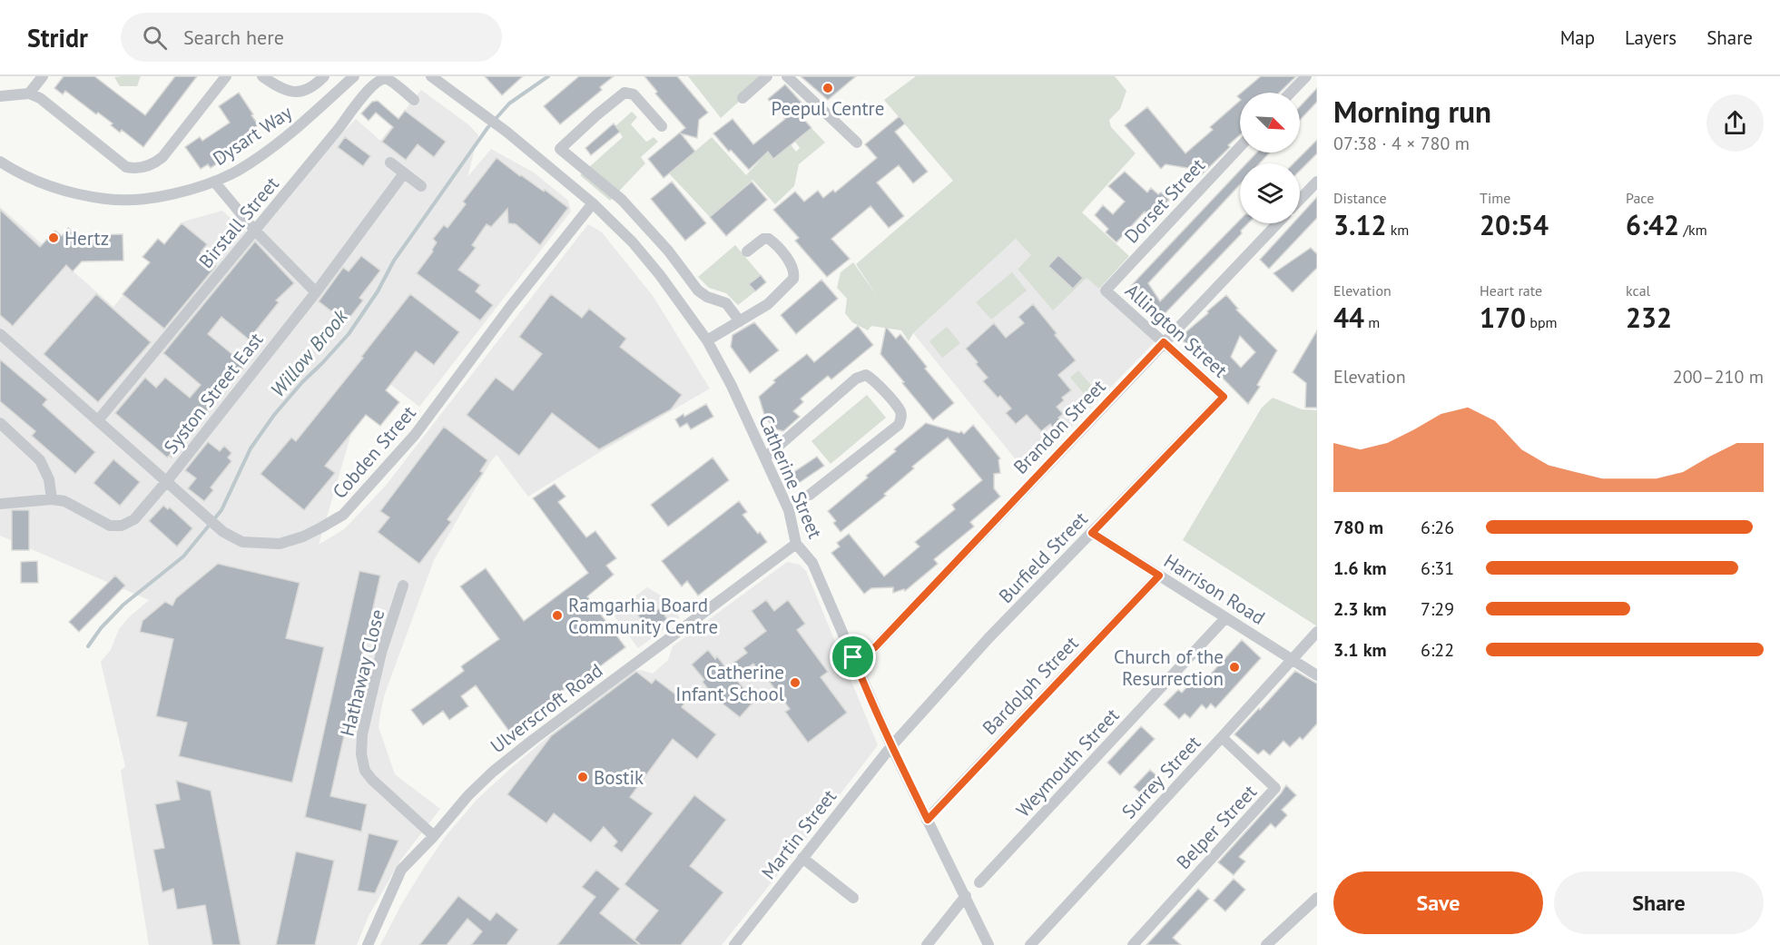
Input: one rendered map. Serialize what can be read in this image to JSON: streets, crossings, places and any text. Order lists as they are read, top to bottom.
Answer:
{
  "streets": {
    "street": [
      "Dysart Way",
      "Dorset Street",
      "Birstall Street",
      "Allington Street",
      "Syston Street East",
      "Brandon Street",
      "Cobden Street",
      "Catherine Street",
      "Burfield Street",
      "Harrison Road",
      "Hathaway Close",
      "Bardolph Street",
      "Ulverscroft Road",
      "Weymouth Street",
      "Surrey Street",
      "Belper Street",
      "Martin Street"
    ]
  },
  "crossings": [
    ["Dorset Street", "Allington Street"],
    ["Birstall Street", "Cobden Street"],
    ["Allington Street", "Brandon Street"],
    ["Allington Street", "Burfield Street"],
    ["Syston Street East", "Cobden Street"],
    ["Brandon Street", "Catherine Street"],
    ["Cobden Street", "Catherine Street"],
    ["Catherine Street", "Burfield Street"],
    ["Catherine Street", "Bardolph Street"],
    ["Catherine Street", "Ulverscroft Road"],
    ["Catherine Street", "Martin Street"],
    ["Burfield Street", "Harrison Road"],
    ["Burfield Street", "Martin Street"],
    ["Harrison Road", "Bardolph Street"],
    ["Harrison Road", "Weymouth Street"],
    ["Harrison Road", "Surrey Street"],
    ["Hathaway Close", "Ulverscroft Road"],
    ["Surrey Street", "Belper Street"]
  ],
  "water": ["Willow Brook"],
  "places": [
    "Peepul Centre",
    "Hertz",
    "Ramgarhia Board Community Centre",
    "Church of the Resurrection",
    "Catherine Infant School",
    "Bostik"
  ],
  "north": "bottom right",
  "page": {
    "header": "Stridr",
    "search": "Search here",
    "nav": ["Map", "Layers", "Share"],
    "heading": ["Morning run", "07:38 · 4 × 780 m"],
    "stats": [
      ["Distance", "3.12 km"],
      ["Time", "20:54"],
      ["Pace", "6:42 /km"],
      ["Elevation", "44 m"],
      ["Heart rate", "170 bpm"],
      ["kcal", "232"]
    ],
    "chart": ["Elevation", "200–210 m"],
    "list": [
      {
        "name": "780 m",
        "note": "6:26"
      },
      {
        "name": "1.6 km",
        "note": "6:31"
      },
      {
        "name": "2.3 km",
        "note": "7:29"
      },
      {
        "name": "3.1 km",
        "note": "6:22"
      }
    ],
    "buttons": ["Save", "Share"]
  }
}
